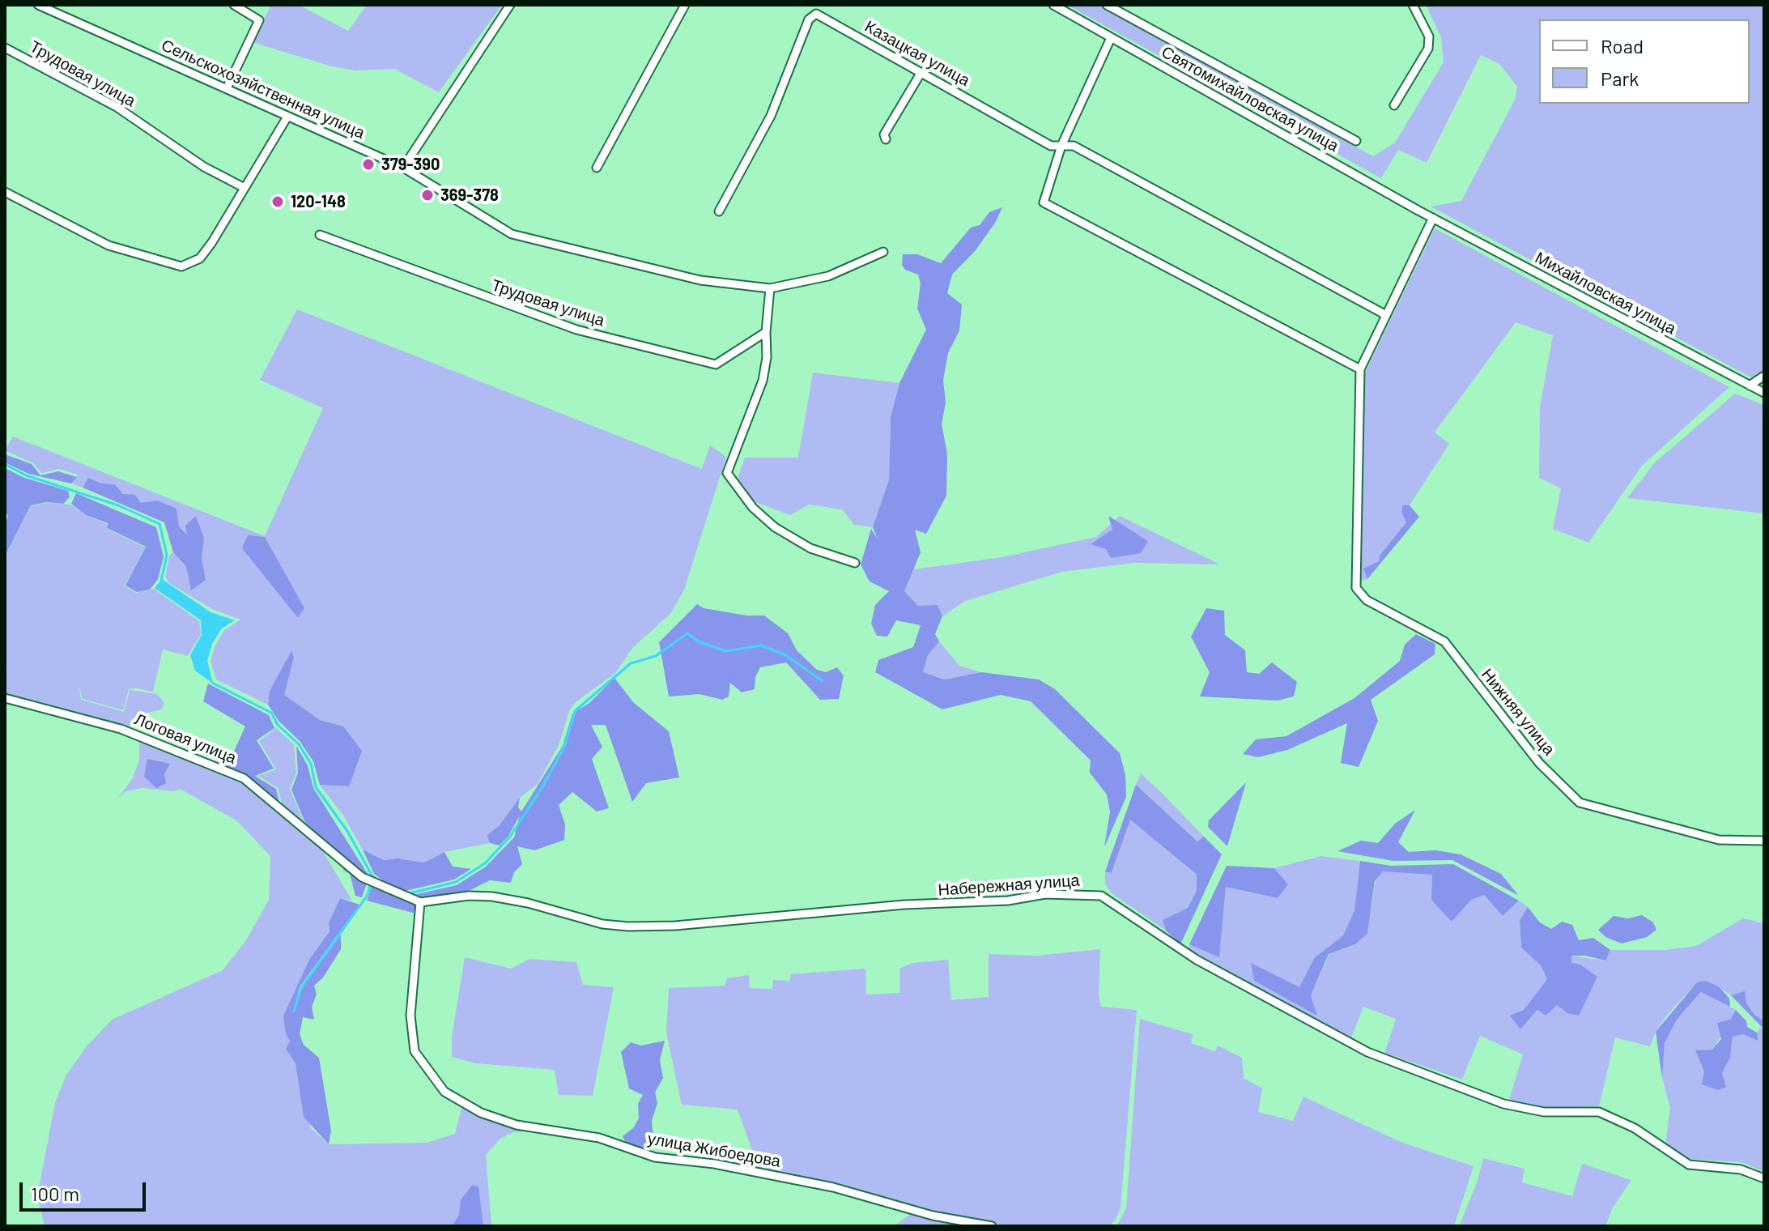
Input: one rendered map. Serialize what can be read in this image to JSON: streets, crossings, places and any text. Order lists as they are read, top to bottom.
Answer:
{
  "streets": {
    "street": [
      "Казацкая улица",
      "Трудовая улица",
      "Сельскохозяйственная улица",
      "Святомихайловская улица",
      "Михайловская улица",
      "Нижняя улица",
      "Логовая улица",
      "Набережная улица",
      "улица Жибоедова"
    ]
  },
  "crossings": [
    ["Святомихайловская улица", "Михайловская улица"],
    ["Логовая улица", "Набережная улица"],
    ["Логовая улица", "улица Жибоедова"],
    ["Набережная улица", "улица Жибоедова"]
  ],
  "places": ["379-390", "369-378", "120-148"],
  "legend": ["Road", "Park"],
  "scale_bar": "100 m"
}
